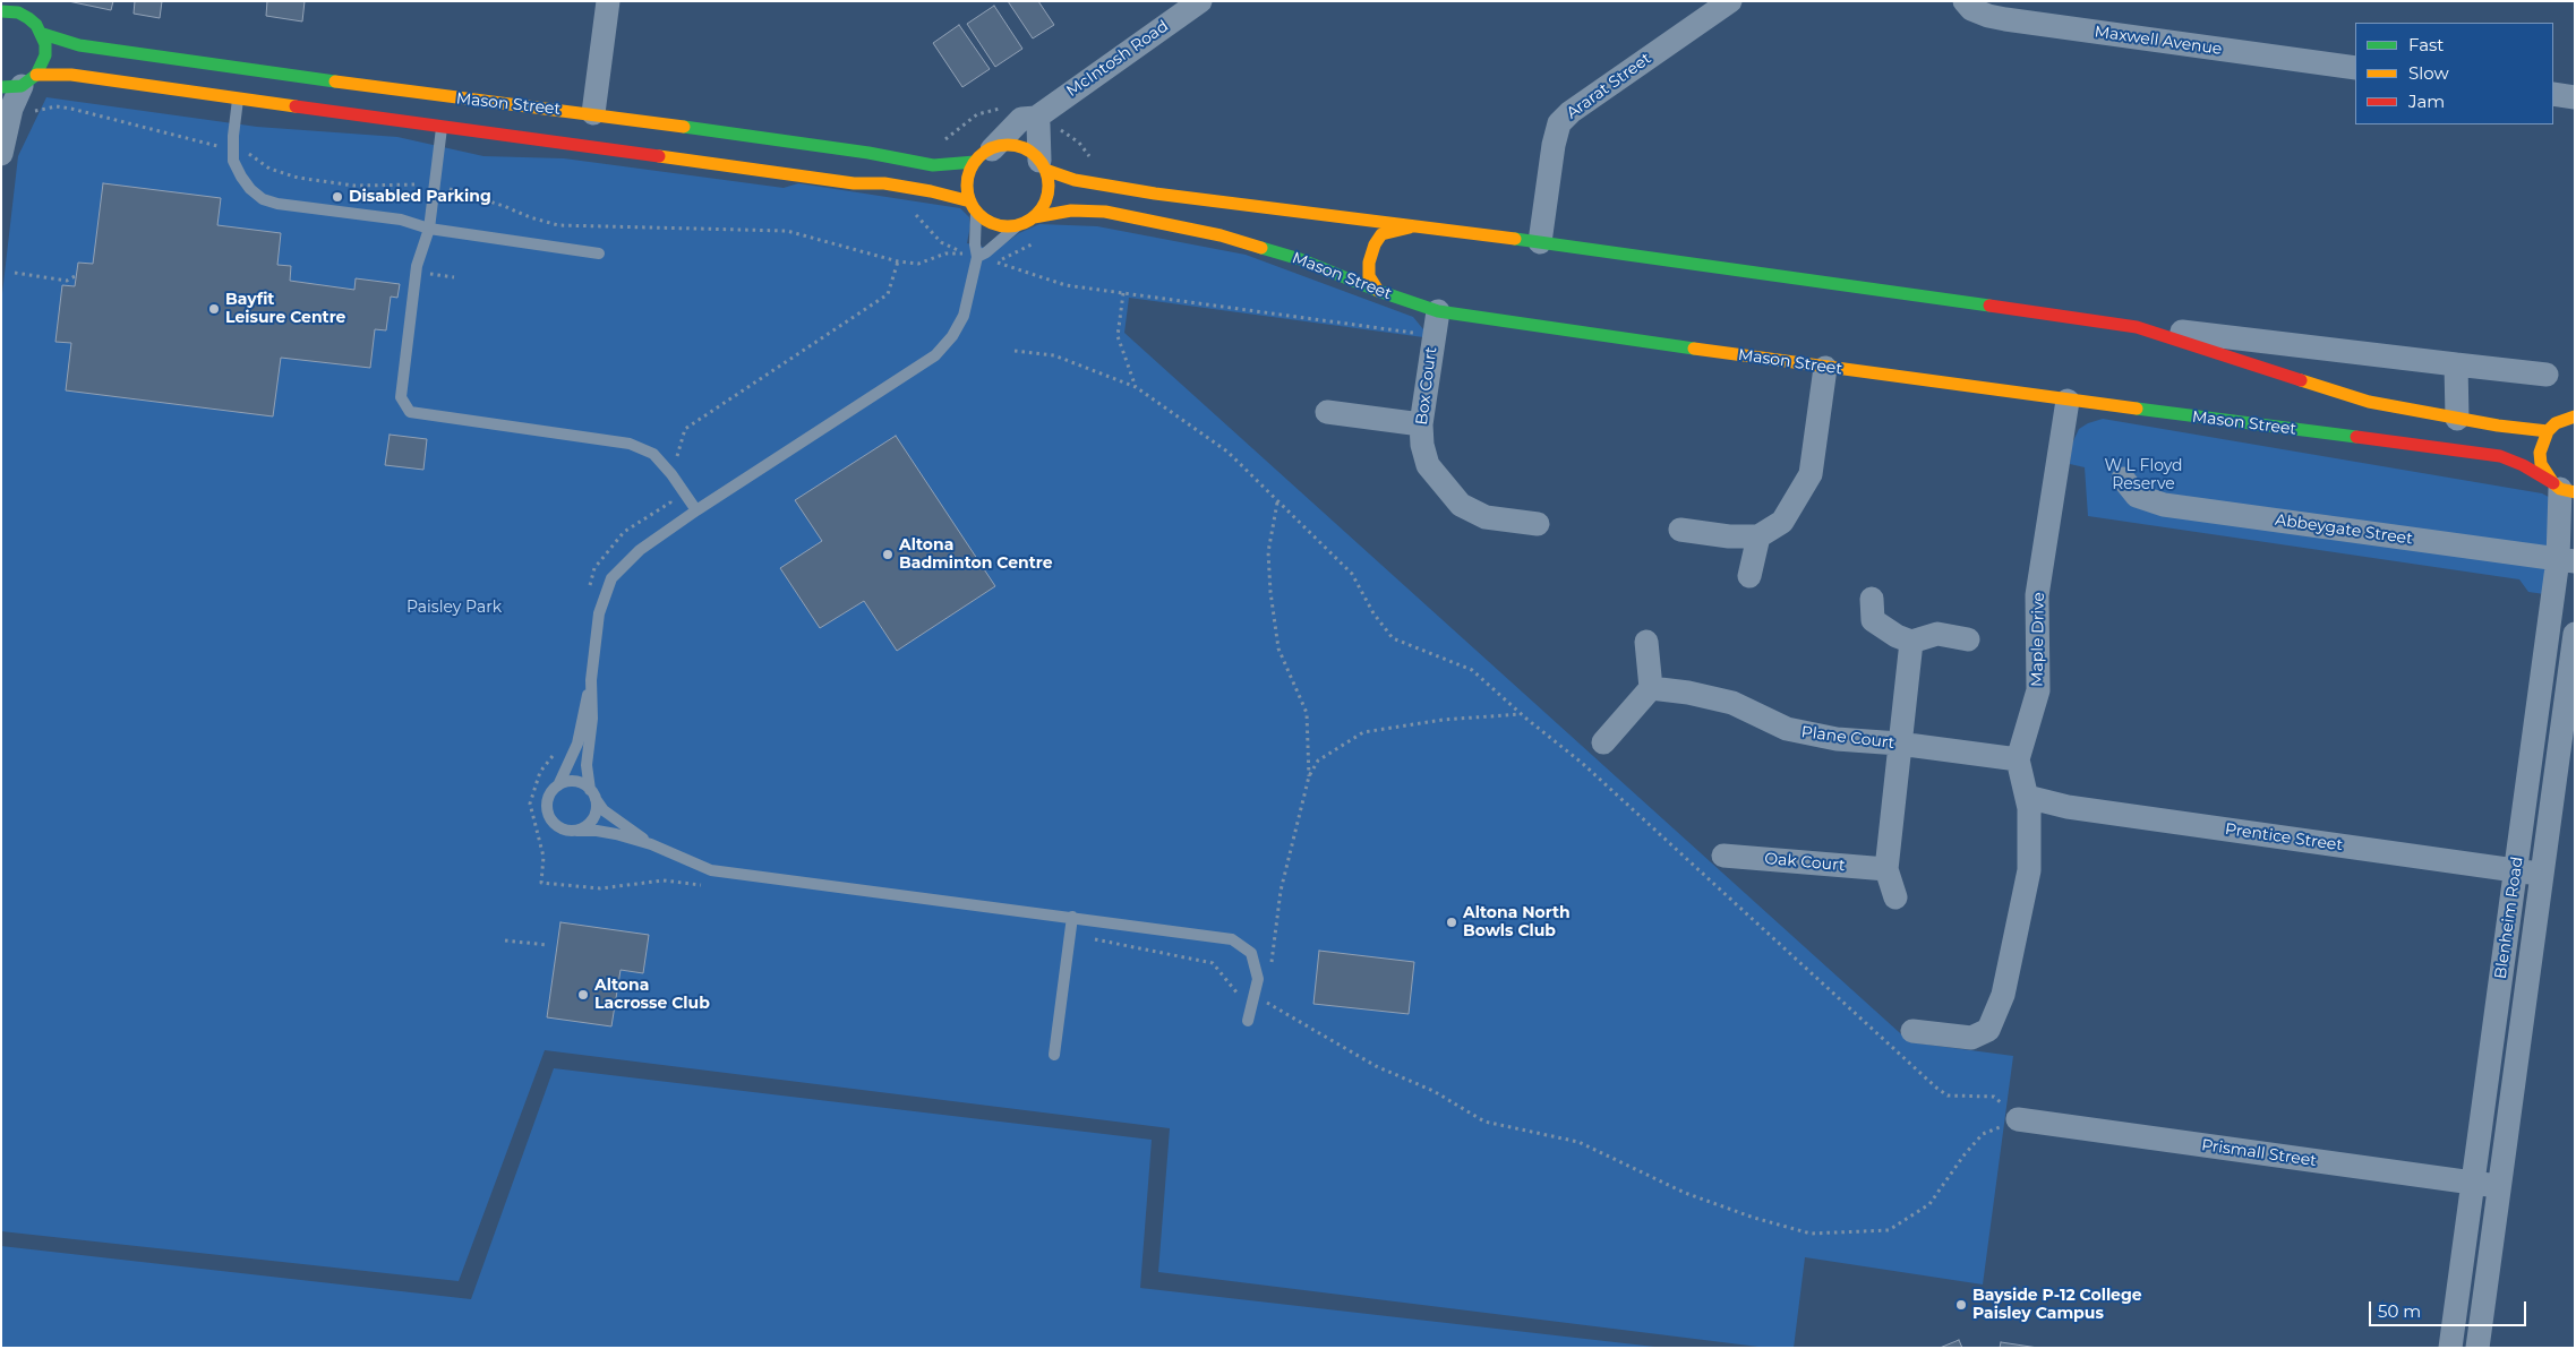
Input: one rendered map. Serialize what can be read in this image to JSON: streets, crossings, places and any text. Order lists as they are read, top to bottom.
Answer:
{
  "streets": {
    "street": [
      "Maxwell Avenue",
      "McIntosh Road",
      "Ararat Street",
      "Mason Street",
      "Box Court",
      "Abbeygate Street",
      "Maple Drive",
      "Plane Court",
      "Prentice Street",
      "Oak Court",
      "Blenheim Road",
      "Prismall Street"
    ]
  },
  "crossings": [
    ["McIntosh Road", "Mason Street"],
    ["Mason Street", "Box Court"],
    ["Mason Street", "Maple Drive"],
    ["Mason Street", "Blenheim Road"],
    ["Abbeygate Street", "Blenheim Road"],
    ["Maple Drive", "Plane Court"],
    ["Prentice Street", "Blenheim Road"],
    ["Blenheim Road", "Prismall Street"]
  ],
  "parks": ["W L Floyd Reserve", "Paisley Park"],
  "places": [
    "Disabled Parking",
    "Bayfit Leisure Centre",
    "Altona Badminton Centre",
    "Altona North Bowls Club",
    "Altona Lacrosse Club",
    "Bayside P-12 College Paisley Campus"
  ],
  "legend": ["Fast", "Slow", "Jam"],
  "scale_bar": "50 m"
}
